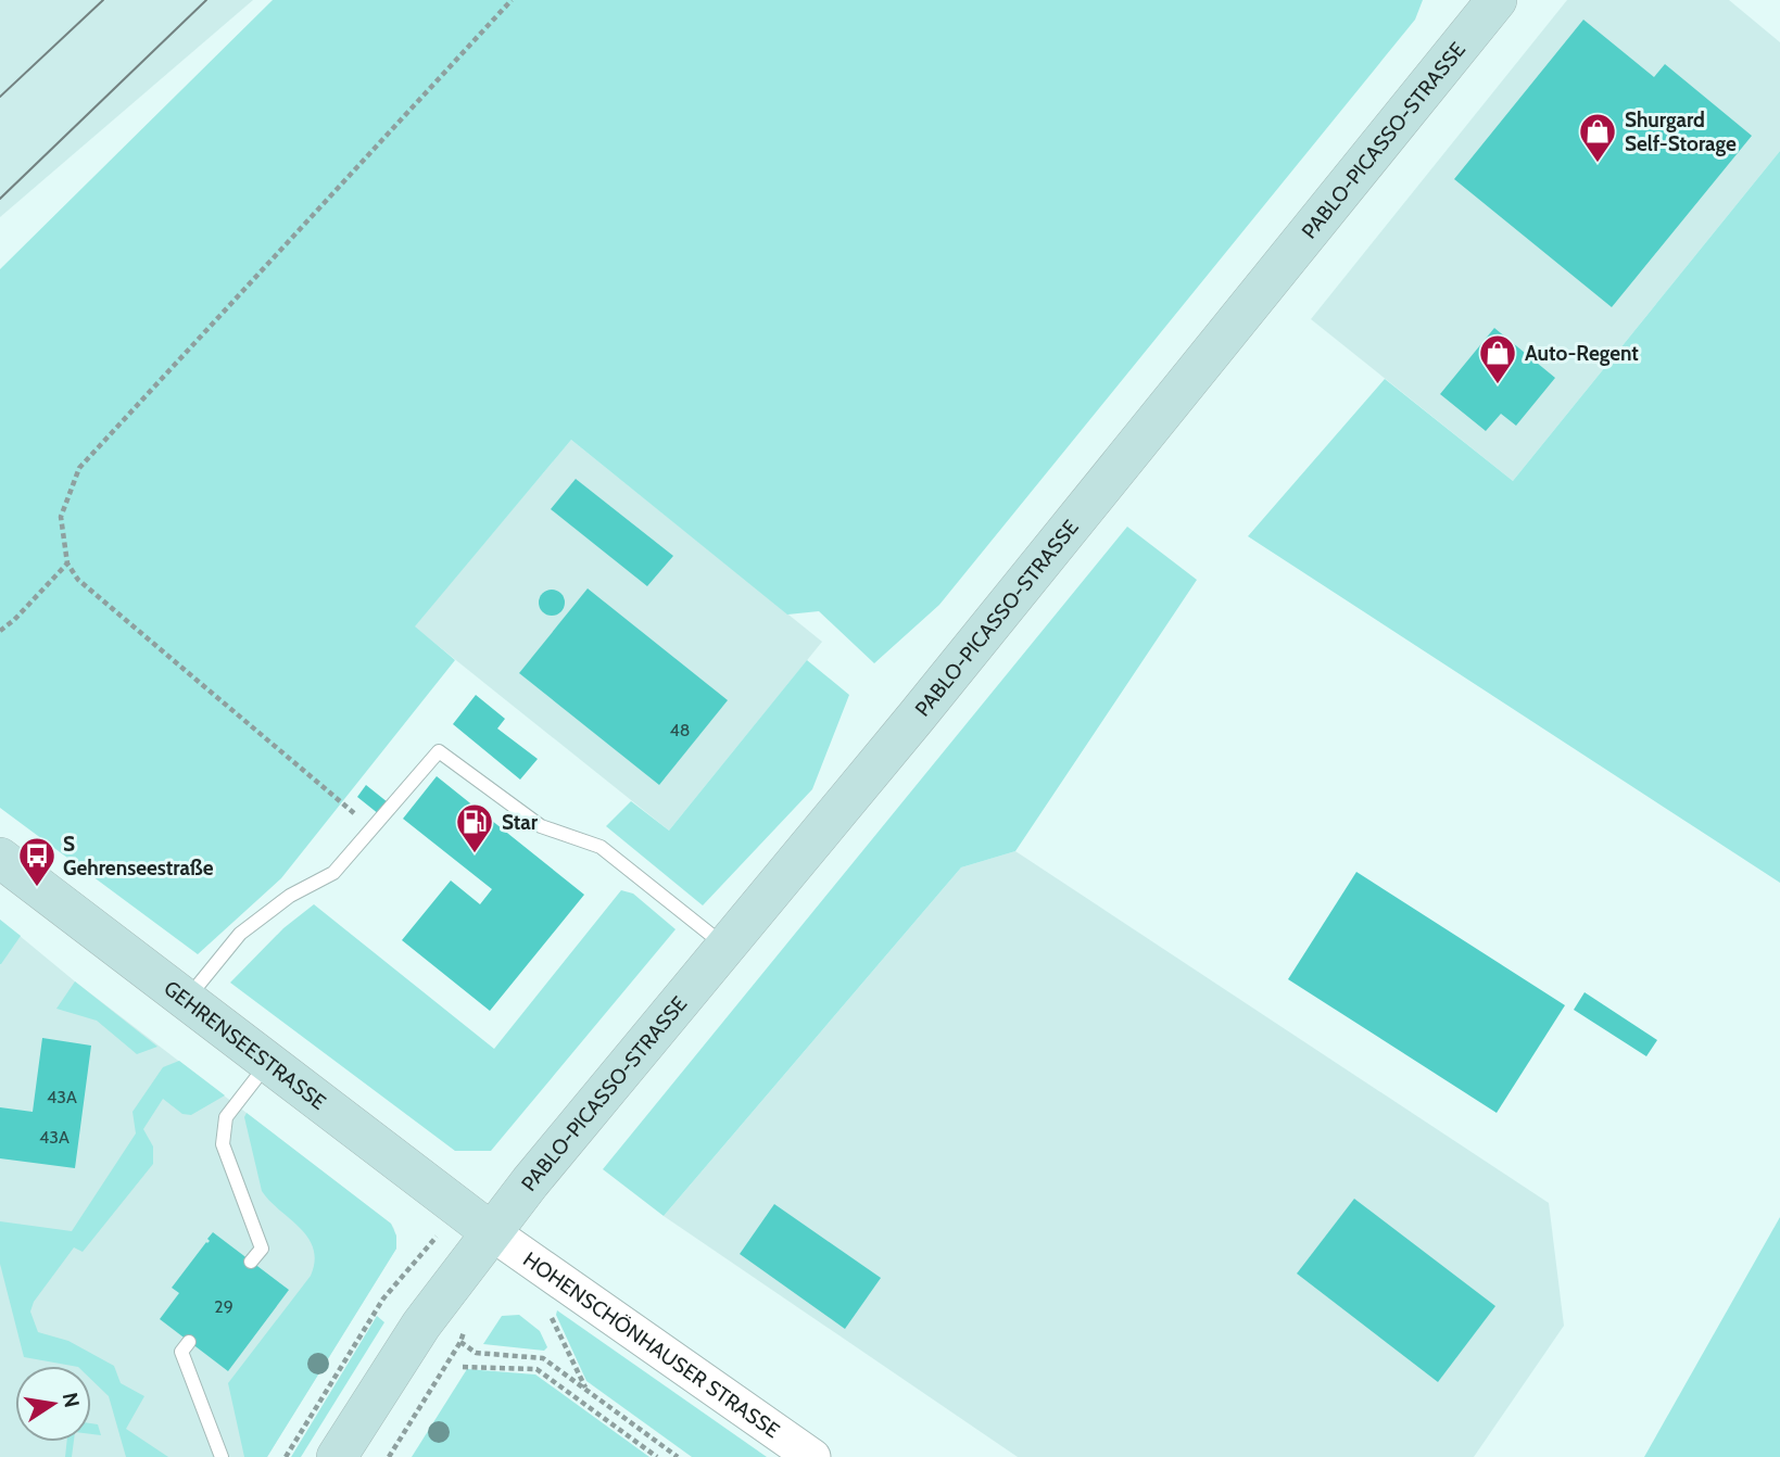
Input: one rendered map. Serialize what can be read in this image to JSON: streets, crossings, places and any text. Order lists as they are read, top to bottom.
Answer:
{
  "streets": {
    "main road": ["PABLO-PICASSO-STRASSE", "GEHRENSEESTRASSE"],
    "street": ["HOHENSCHÖNHAUSER STRASSE"]
  },
  "crossings": [
    ["PABLO-PICASSO-STRASSE", "GEHRENSEESTRASSE"],
    ["PABLO-PICASSO-STRASSE", "HOHENSCHÖNHAUSER STRASSE"],
    ["GEHRENSEESTRASSE", "HOHENSCHÖNHAUSER STRASSE"]
  ],
  "places": {
    "shop": ["Shurgard Self-Storage", "Auto-Regent"],
    "fuel station": ["Star"],
    "bus stop": ["S Gehrenseestraße"]
  },
  "house_numbers": [
    "48",
    "43A",
    "43A",
    "29"
  ],
  "north": "right"
}
